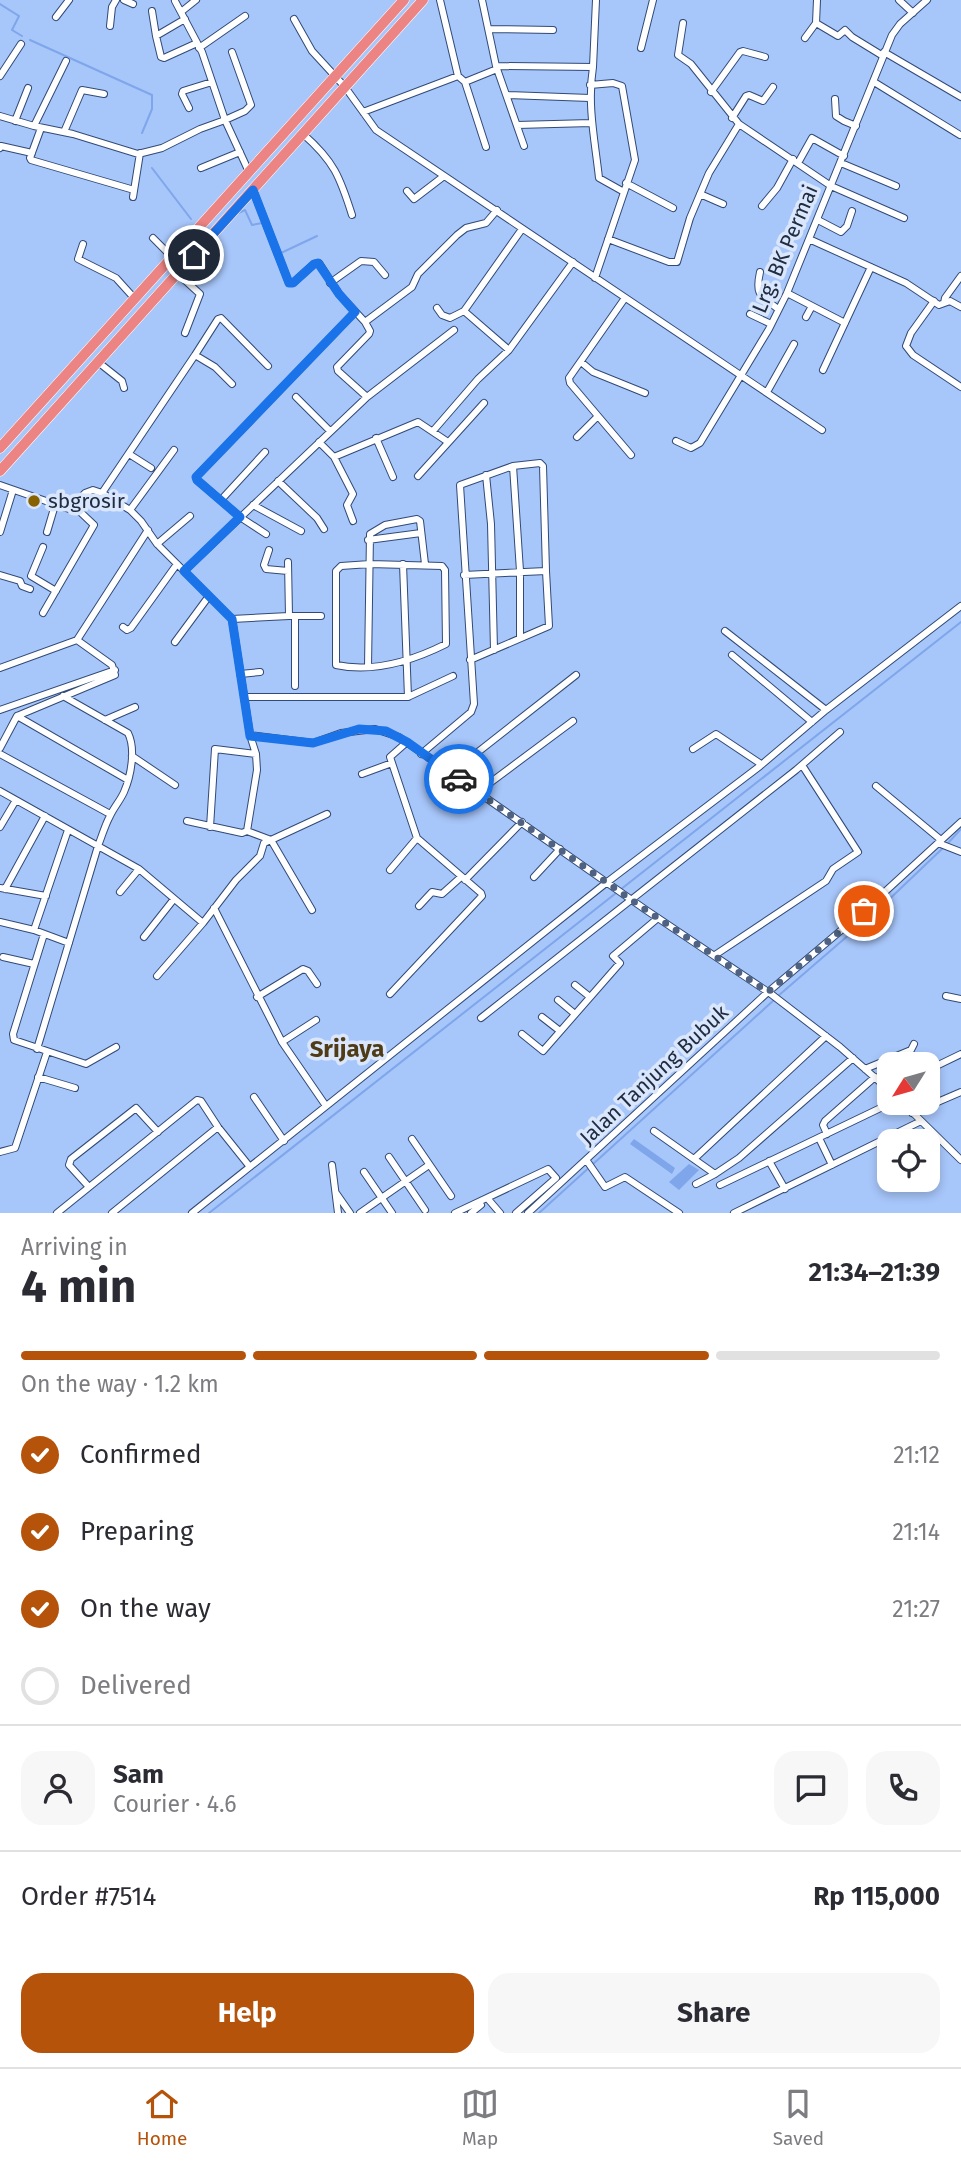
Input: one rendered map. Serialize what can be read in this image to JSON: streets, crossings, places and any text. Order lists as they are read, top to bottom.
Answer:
{
  "streets": {
    "street": ["Lrg. BK Permai", "Jalan Tanjung Bubuk"]
  },
  "districts": ["Srijaya"],
  "places": ["sbgrosir"],
  "north": "bottom left",
  "page": {
    "heading": ["4 min", "Arriving in", "21:34–21:39"],
    "panel": [
      "Sam",
      "Courier · 4.6",
      "Order #7514",
      "Rp 115,000"
    ],
    "bar": "On the way · 1.2 km",
    "list": [
      ["Confirmed", "21:12"],
      ["Preparing", "21:14"],
      ["On the way", "21:27"],
      "Delivered"
    ],
    "buttons": ["Help", "Share"],
    "tabs": ["Home", "Map", "Saved"]
  }
}
